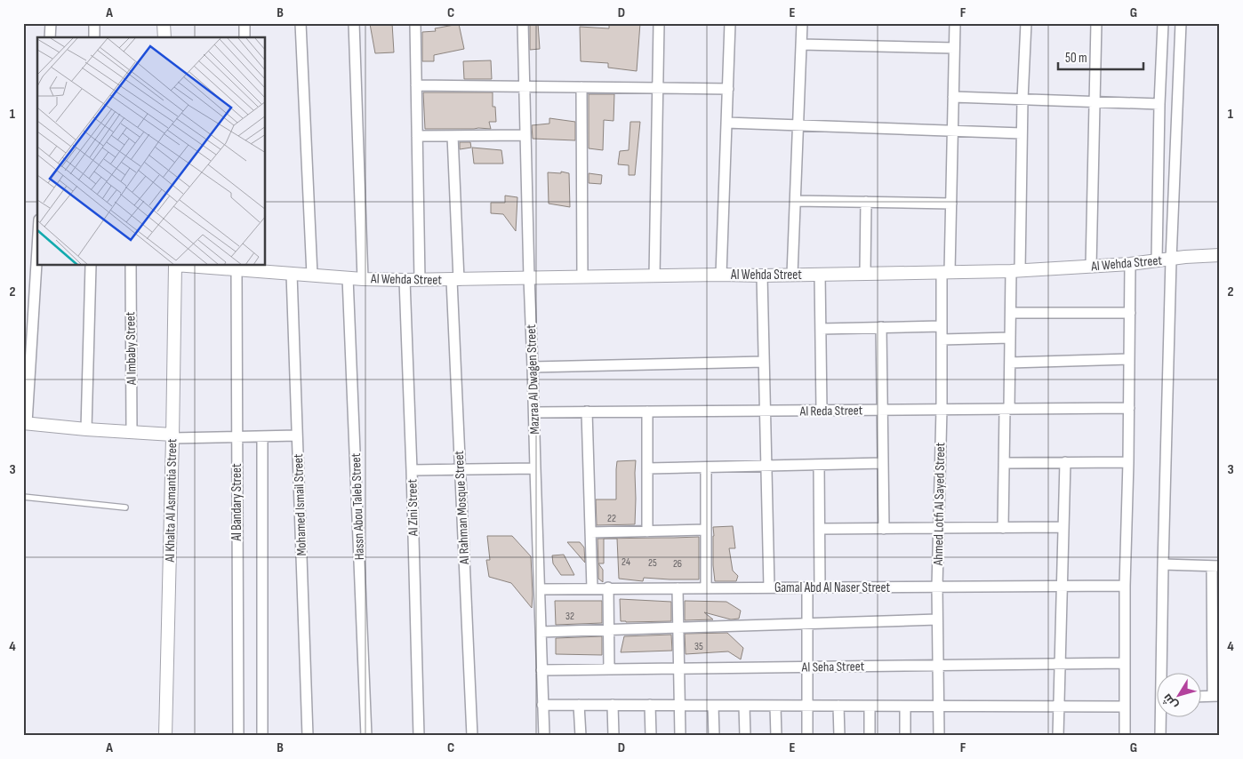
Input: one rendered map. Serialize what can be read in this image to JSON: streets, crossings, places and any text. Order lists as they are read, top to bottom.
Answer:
{
  "streets": {
    "street": [
      "Al Wehda Street",
      "Al Imbaby Street",
      "Mazraa Al Dwagen Street",
      "Al Reda Street",
      "Al Khalta Al Asmantia Street",
      "Al Bandary Street",
      "Ahmed Lotfi Al Sayed Street",
      "Mohamed Ismail Street",
      "Hassn Abou Taleb Street",
      "Al Zini Street",
      "Al Rahman Mosque Street",
      "Gamal Abd Al Naser Street",
      "Al Seha Street"
    ]
  },
  "crossings": [
    ["Al Wehda Street", "Mazraa Al Dwagen Street"],
    ["Al Wehda Street", "Al Bandary Street"],
    ["Al Wehda Street", "Ahmed Lotfi Al Sayed Street"],
    ["Al Wehda Street", "Mohamed Ismail Street"],
    ["Al Wehda Street", "Hassn Abou Taleb Street"],
    ["Al Wehda Street", "Al Zini Street"],
    ["Al Wehda Street", "Al Rahman Mosque Street"],
    ["Mazraa Al Dwagen Street", "Al Reda Street"],
    ["Mazraa Al Dwagen Street", "Gamal Abd Al Naser Street"],
    ["Mazraa Al Dwagen Street", "Al Seha Street"],
    ["Al Reda Street", "Ahmed Lotfi Al Sayed Street"],
    ["Ahmed Lotfi Al Sayed Street", "Gamal Abd Al Naser Street"],
    ["Ahmed Lotfi Al Sayed Street", "Al Seha Street"]
  ],
  "house_numbers": [
    "22",
    "24",
    "25",
    "26",
    "32",
    "35"
  ],
  "scale_bar": "50 m",
  "north": "bottom left",
  "grid": {
    "columns": [
      "A",
      "B",
      "C",
      "D",
      "E",
      "F",
      "G"
    ],
    "rows": [
      "1",
      "2",
      "3",
      "4"
    ]
  }
}
